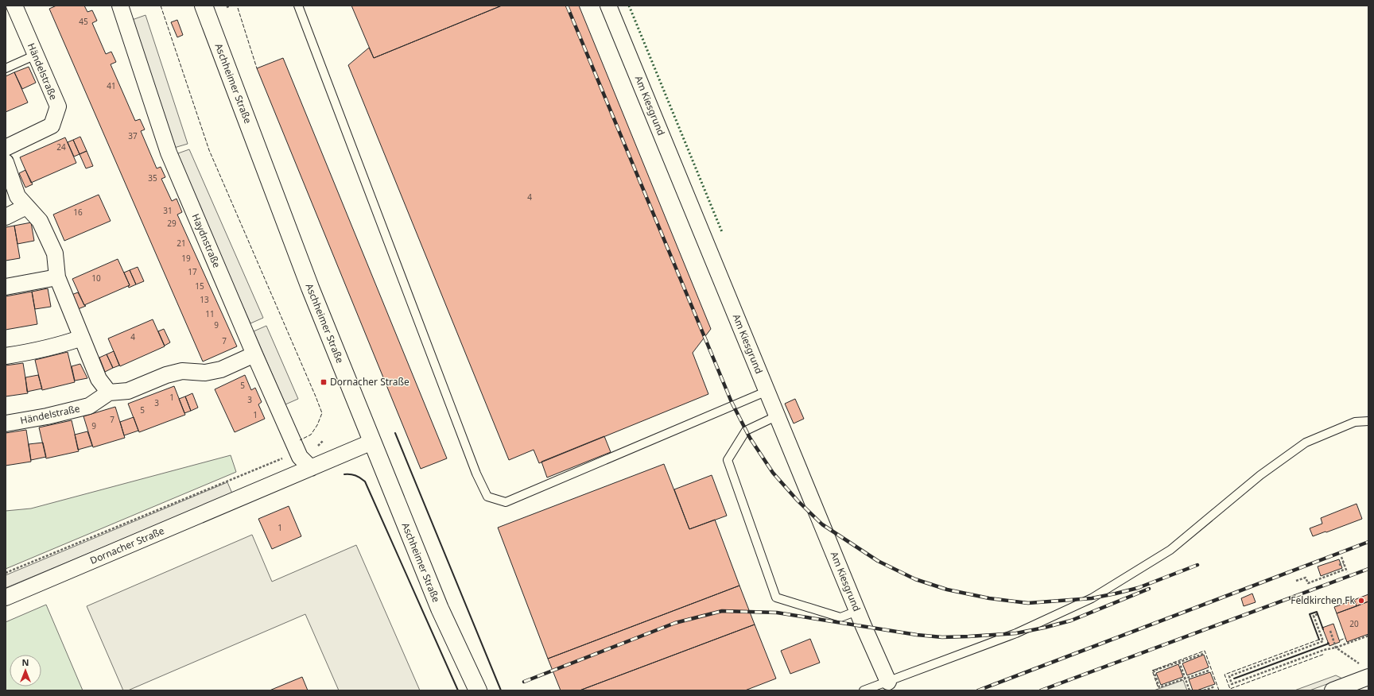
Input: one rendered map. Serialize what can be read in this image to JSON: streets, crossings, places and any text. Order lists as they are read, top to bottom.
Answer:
{
  "streets": {
    "main road": ["Aschheimer Straße"],
    "street": [
      "Händelstraße",
      "Am Kiesgrund",
      "Haydnstraße",
      "Dornacher Straße"
    ]
  },
  "crossings": [
    ["Händelstraße", "Haydnstraße"],
    ["Aschheimer Straße", "Dornacher Straße"],
    ["Haydnstraße", "Dornacher Straße"]
  ],
  "places": {
    "transit": ["Dornacher Straße"],
    "other": ["Feldkirchen Fk"]
  },
  "house_numbers": [
    "45",
    "41",
    "37",
    "24",
    "35",
    "4",
    "31",
    "16",
    "29",
    "21",
    "19",
    "17",
    "10",
    "15",
    "13",
    "11",
    "9",
    "4",
    "7",
    "5",
    "1",
    "3",
    "3",
    "5",
    "1",
    "7",
    "9",
    "1",
    "20"
  ],
  "north": "top"
}
